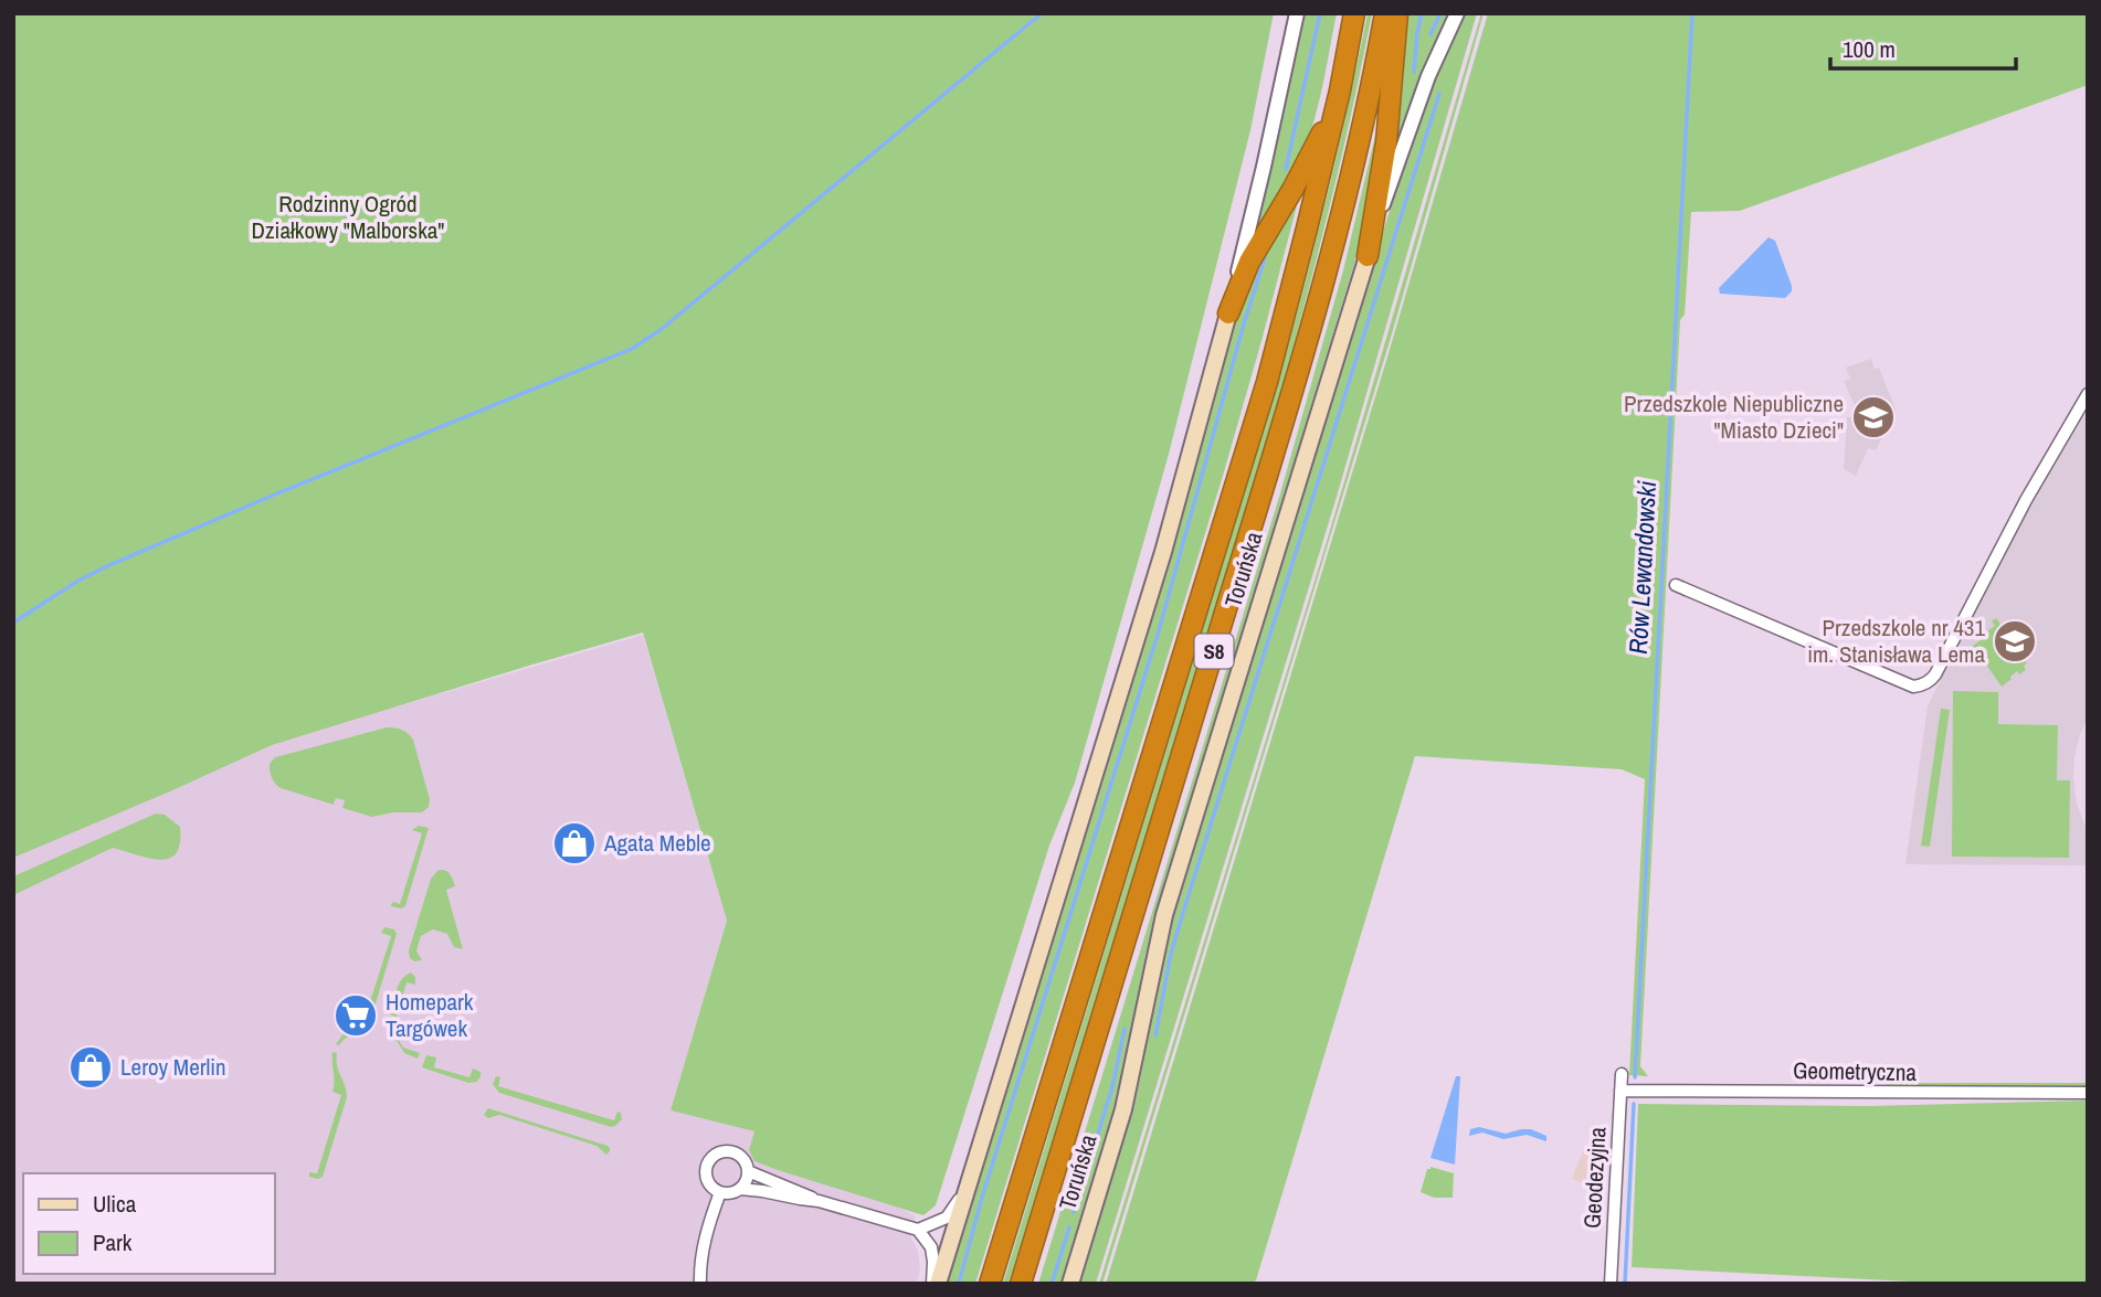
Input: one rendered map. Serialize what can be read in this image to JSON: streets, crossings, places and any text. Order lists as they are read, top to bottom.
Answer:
{
  "streets": {
    "highway": ["Toruńska", "S8"],
    "street": ["Geometryczna", "Geodezyjna"]
  },
  "crossings": [
    ["Geometryczna", "Geodezyjna"]
  ],
  "water": ["Rów Lewandowski"],
  "parks": ["Rodzinny Ogród Działkowy \"Malborska\""],
  "places": {
    "school or university": ["Przedszkole Niepubliczne \"Miasto Dzieci\"", "Przedszkole nr 431 im. Stanisława Lema"],
    "shop": ["Agata Meble", "Leroy Merlin"],
    "supermarket": ["Homepark Targówek"]
  },
  "legend": ["Ulica", "Park"],
  "scale_bar": "100 m"
}
